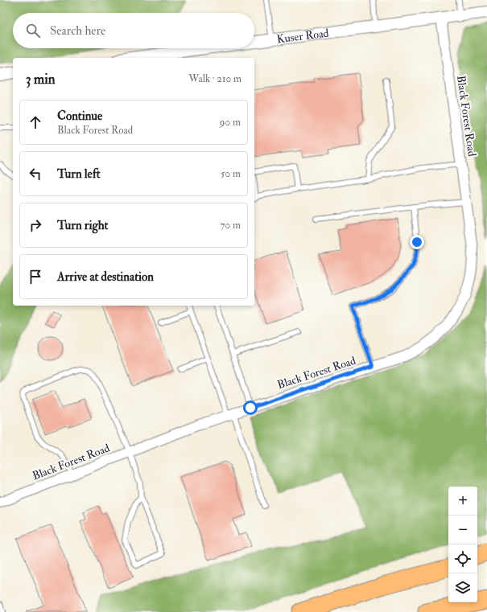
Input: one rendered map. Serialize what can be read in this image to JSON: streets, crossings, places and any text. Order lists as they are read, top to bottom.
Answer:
{
  "streets": {
    "street": ["Kuser Road", "Black Forest Road"]
  },
  "crossings": [
    ["Kuser Road", "Black Forest Road"]
  ],
  "page": {
    "search": "Search here",
    "heading": ["3 min", "Walk · 210 m"],
    "list": [
      ["Continue", "Black Forest Road", "90 m"],
      ["Turn left", "50 m"],
      ["Turn right", "70 m"],
      "Arrive at destination"
    ],
    "map_buttons": ["+", "−"]
  }
}
